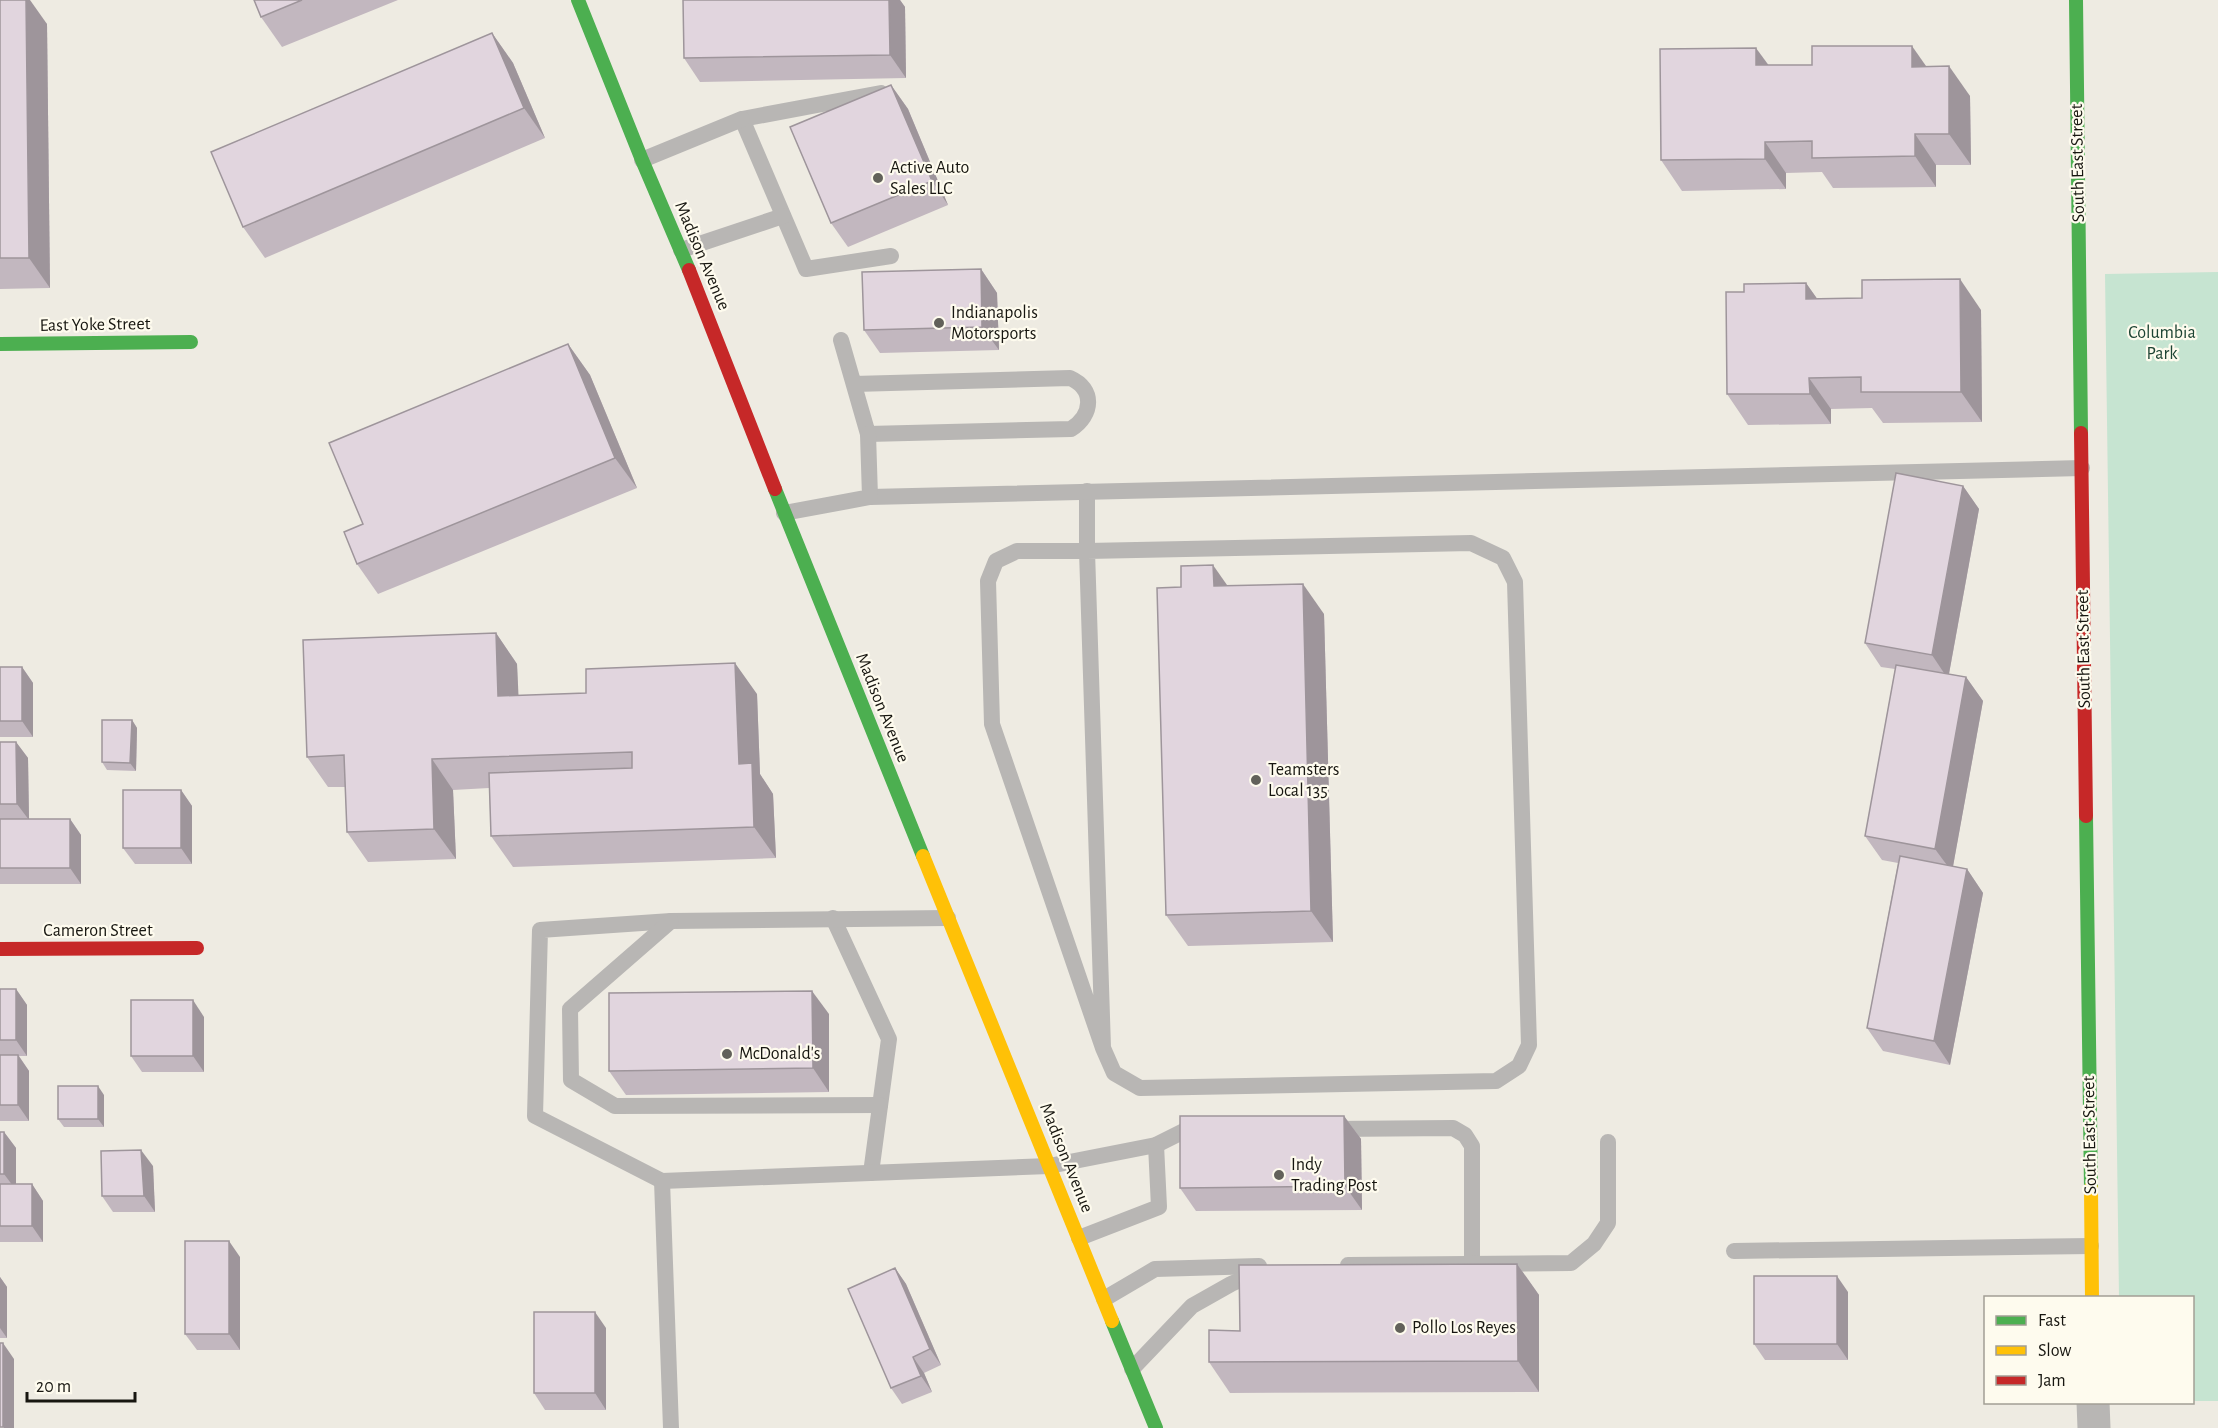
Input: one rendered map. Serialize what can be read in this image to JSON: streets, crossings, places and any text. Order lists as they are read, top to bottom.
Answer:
{
  "streets": {
    "street": [
      "South East Street",
      "Madison Avenue",
      "East Yoke Street",
      "Cameron Street"
    ]
  },
  "parks": ["Columbia Park"],
  "places": [
    "Active Auto Sales LLC",
    "Indianapolis Motorsports",
    "Teamsters Local 135",
    "McDonald's",
    "Indy Trading Post",
    "Pollo Los Reyes"
  ],
  "legend": ["Fast", "Slow", "Jam"],
  "scale_bar": "20 m"
}
